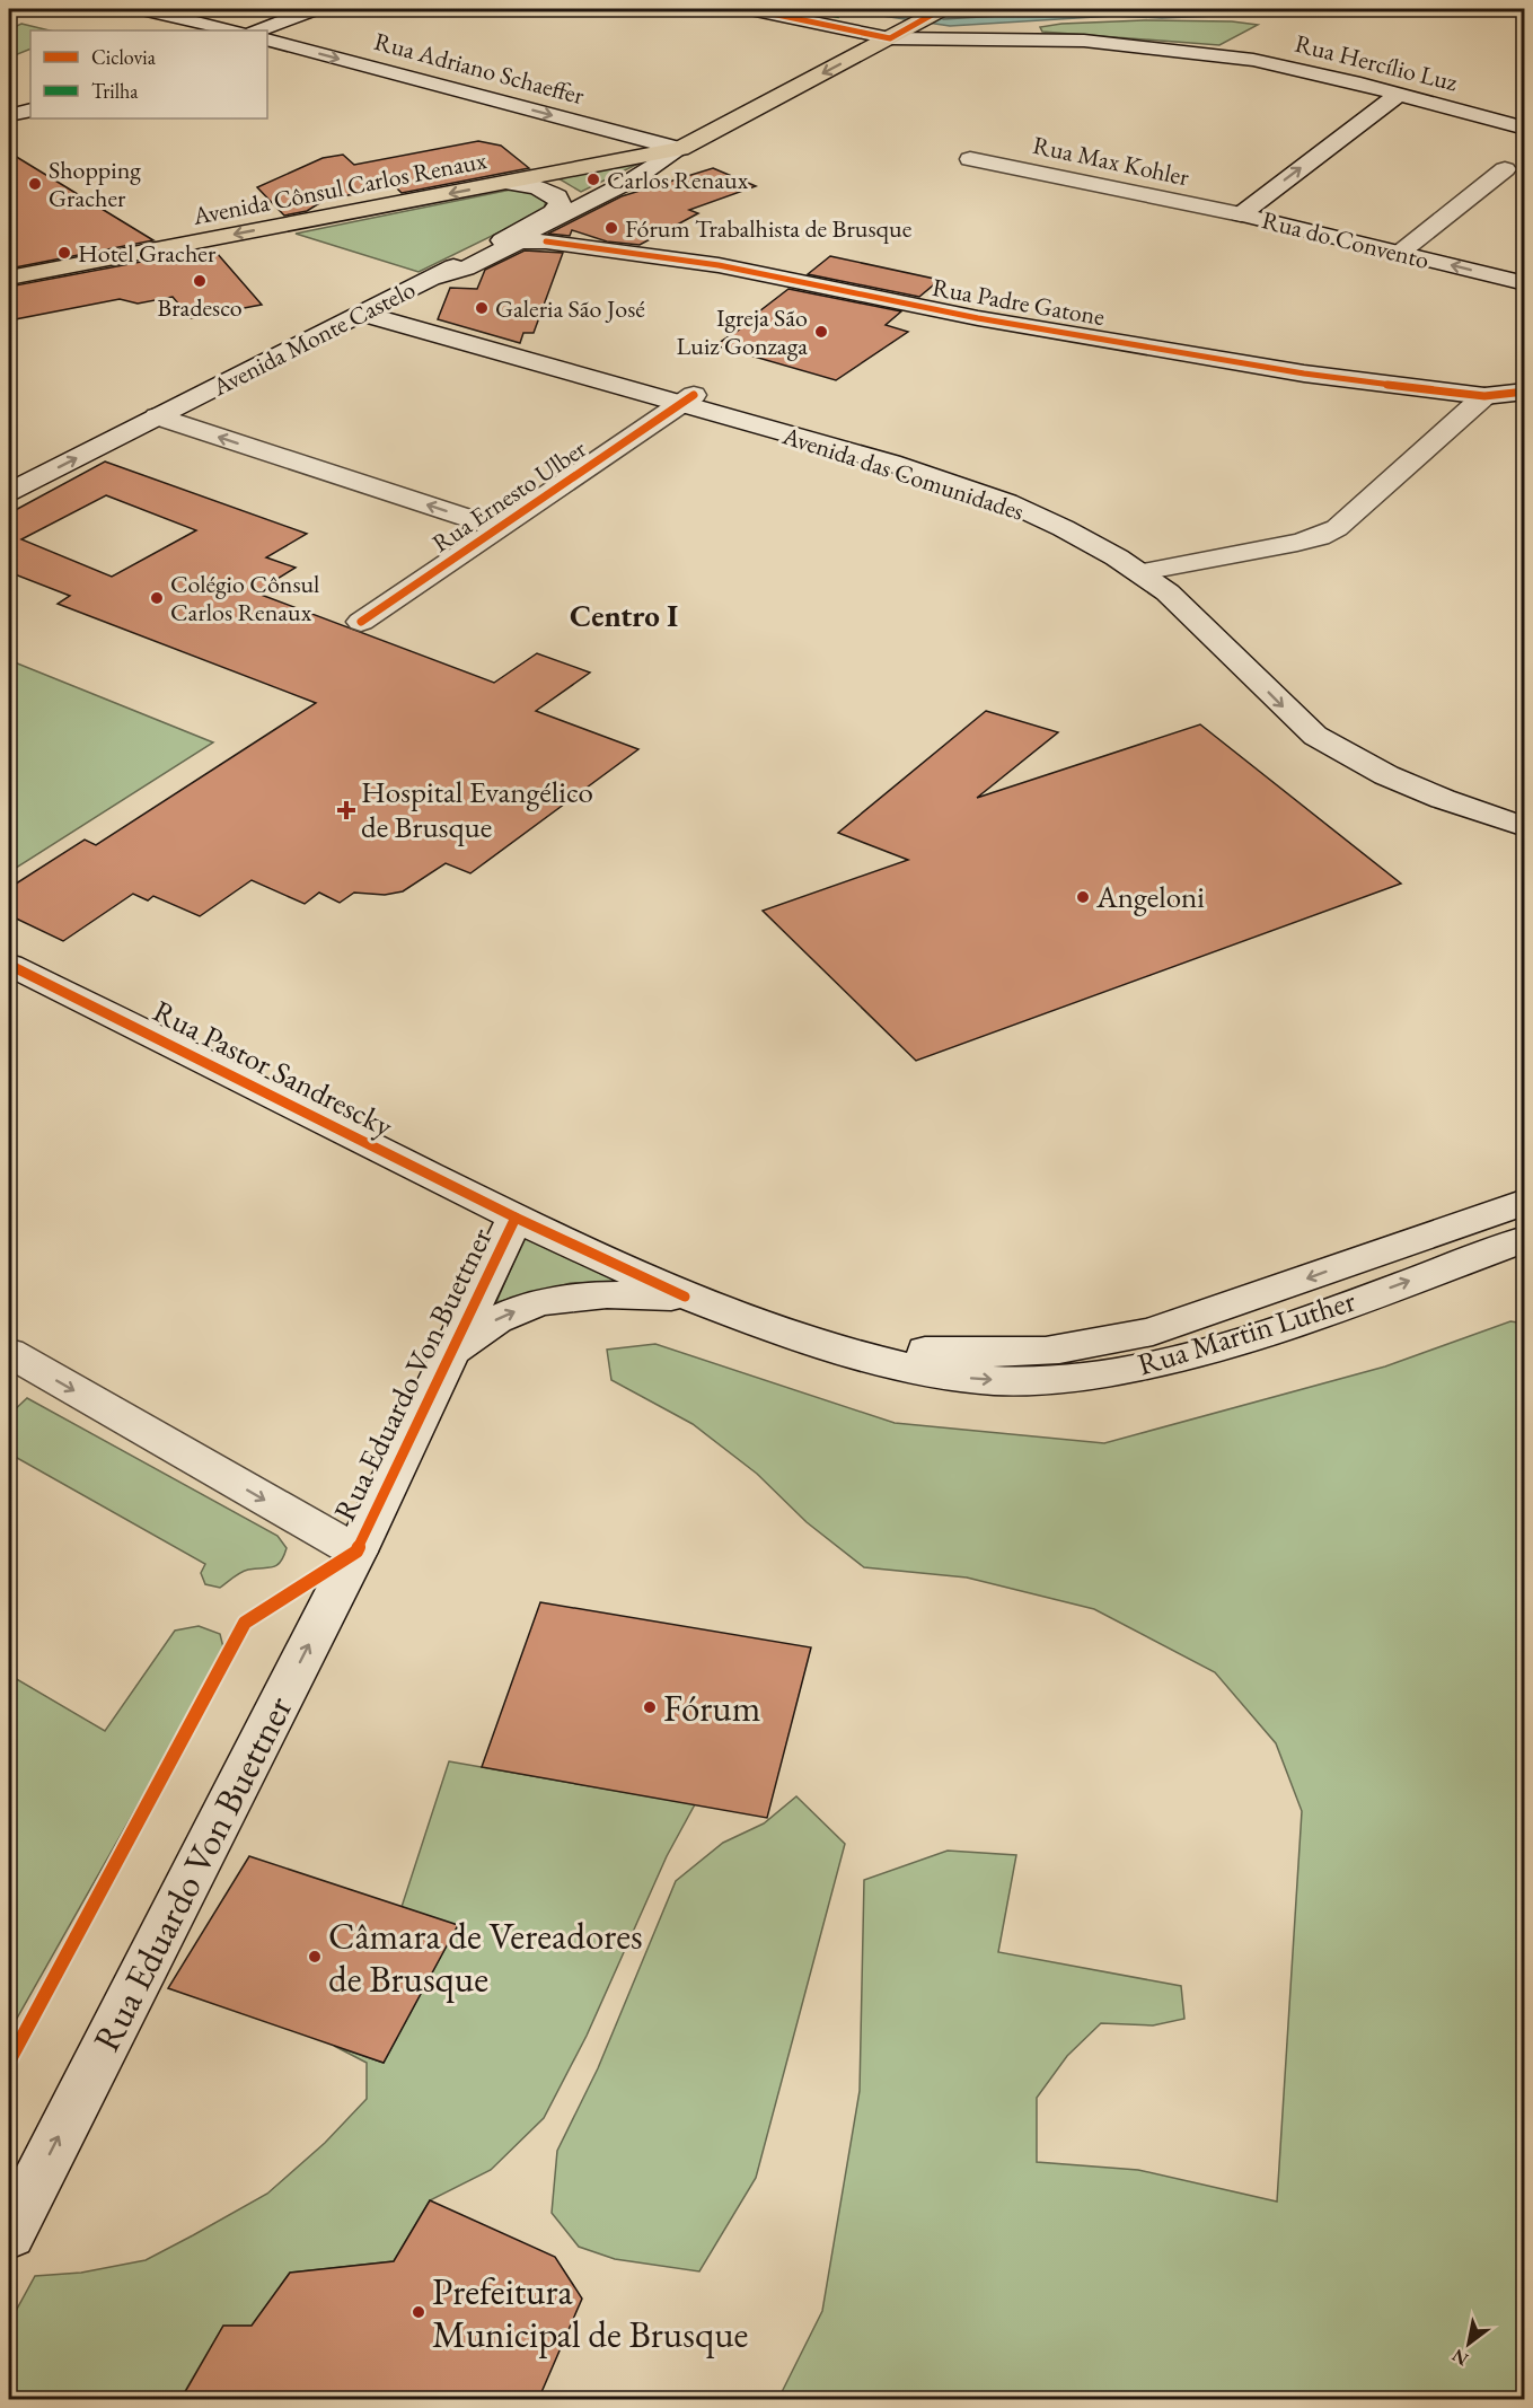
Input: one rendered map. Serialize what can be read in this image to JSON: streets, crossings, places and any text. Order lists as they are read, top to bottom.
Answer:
{
  "streets": {
    "main road": [
      "Rua Hercílio Luz",
      "Rua Adriano Schaeffer",
      "Rua Max Kohler",
      "Avenida Cônsul Carlos Renaux",
      "Rua do Convento",
      "Rua Padre Gatone",
      "Avenida Monte Castelo",
      "Avenida das Comunidades",
      "Rua Ernesto Ulber",
      "Rua Pastor Sandrescky",
      "Rua Martin Luther",
      "Rua Eduardo Von Buettner"
    ]
  },
  "crossings": [
    ["Rua Hercílio Luz", "Avenida Cônsul Carlos Renaux"],
    ["Rua Hercílio Luz", "Rua do Convento"],
    ["Rua Adriano Schaeffer", "Avenida Cônsul Carlos Renaux"],
    ["Rua Max Kohler", "Rua do Convento"],
    ["Avenida Cônsul Carlos Renaux", "Avenida Monte Castelo"],
    ["Rua Padre Gatone", "Avenida Monte Castelo"],
    ["Avenida Monte Castelo", "Avenida das Comunidades"],
    ["Avenida das Comunidades", "Rua Ernesto Ulber"],
    ["Rua Pastor Sandrescky", "Rua Martin Luther"],
    ["Rua Pastor Sandrescky", "Rua Eduardo Von Buettner"],
    ["Rua Martin Luther", "Rua Eduardo Von Buettner"]
  ],
  "one_way": ["Rua Adriano Schaeffer", "Avenida Cônsul Carlos Renaux", "Rua Eduardo Von Buettner"],
  "districts": ["Centro I"],
  "places": {
    "other": [
      "Carlos Renaux",
      "Shopping Gracher",
      "Fórum Trabalhista de Brusque",
      "Hotel Gracher",
      "Bradesco",
      "Galeria São José",
      "Igreja São Luiz Gonzaga",
      "Colégio Cônsul Carlos Renaux",
      "Angeloni",
      "Fórum",
      "Câmara de Vereadores de Brusque",
      "Prefeitura Municipal de Brusque"
    ],
    "health": ["Hospital Evangélico de Brusque"]
  },
  "legend": ["Ciclovia", "Trilha"],
  "north": "bottom left"
}
